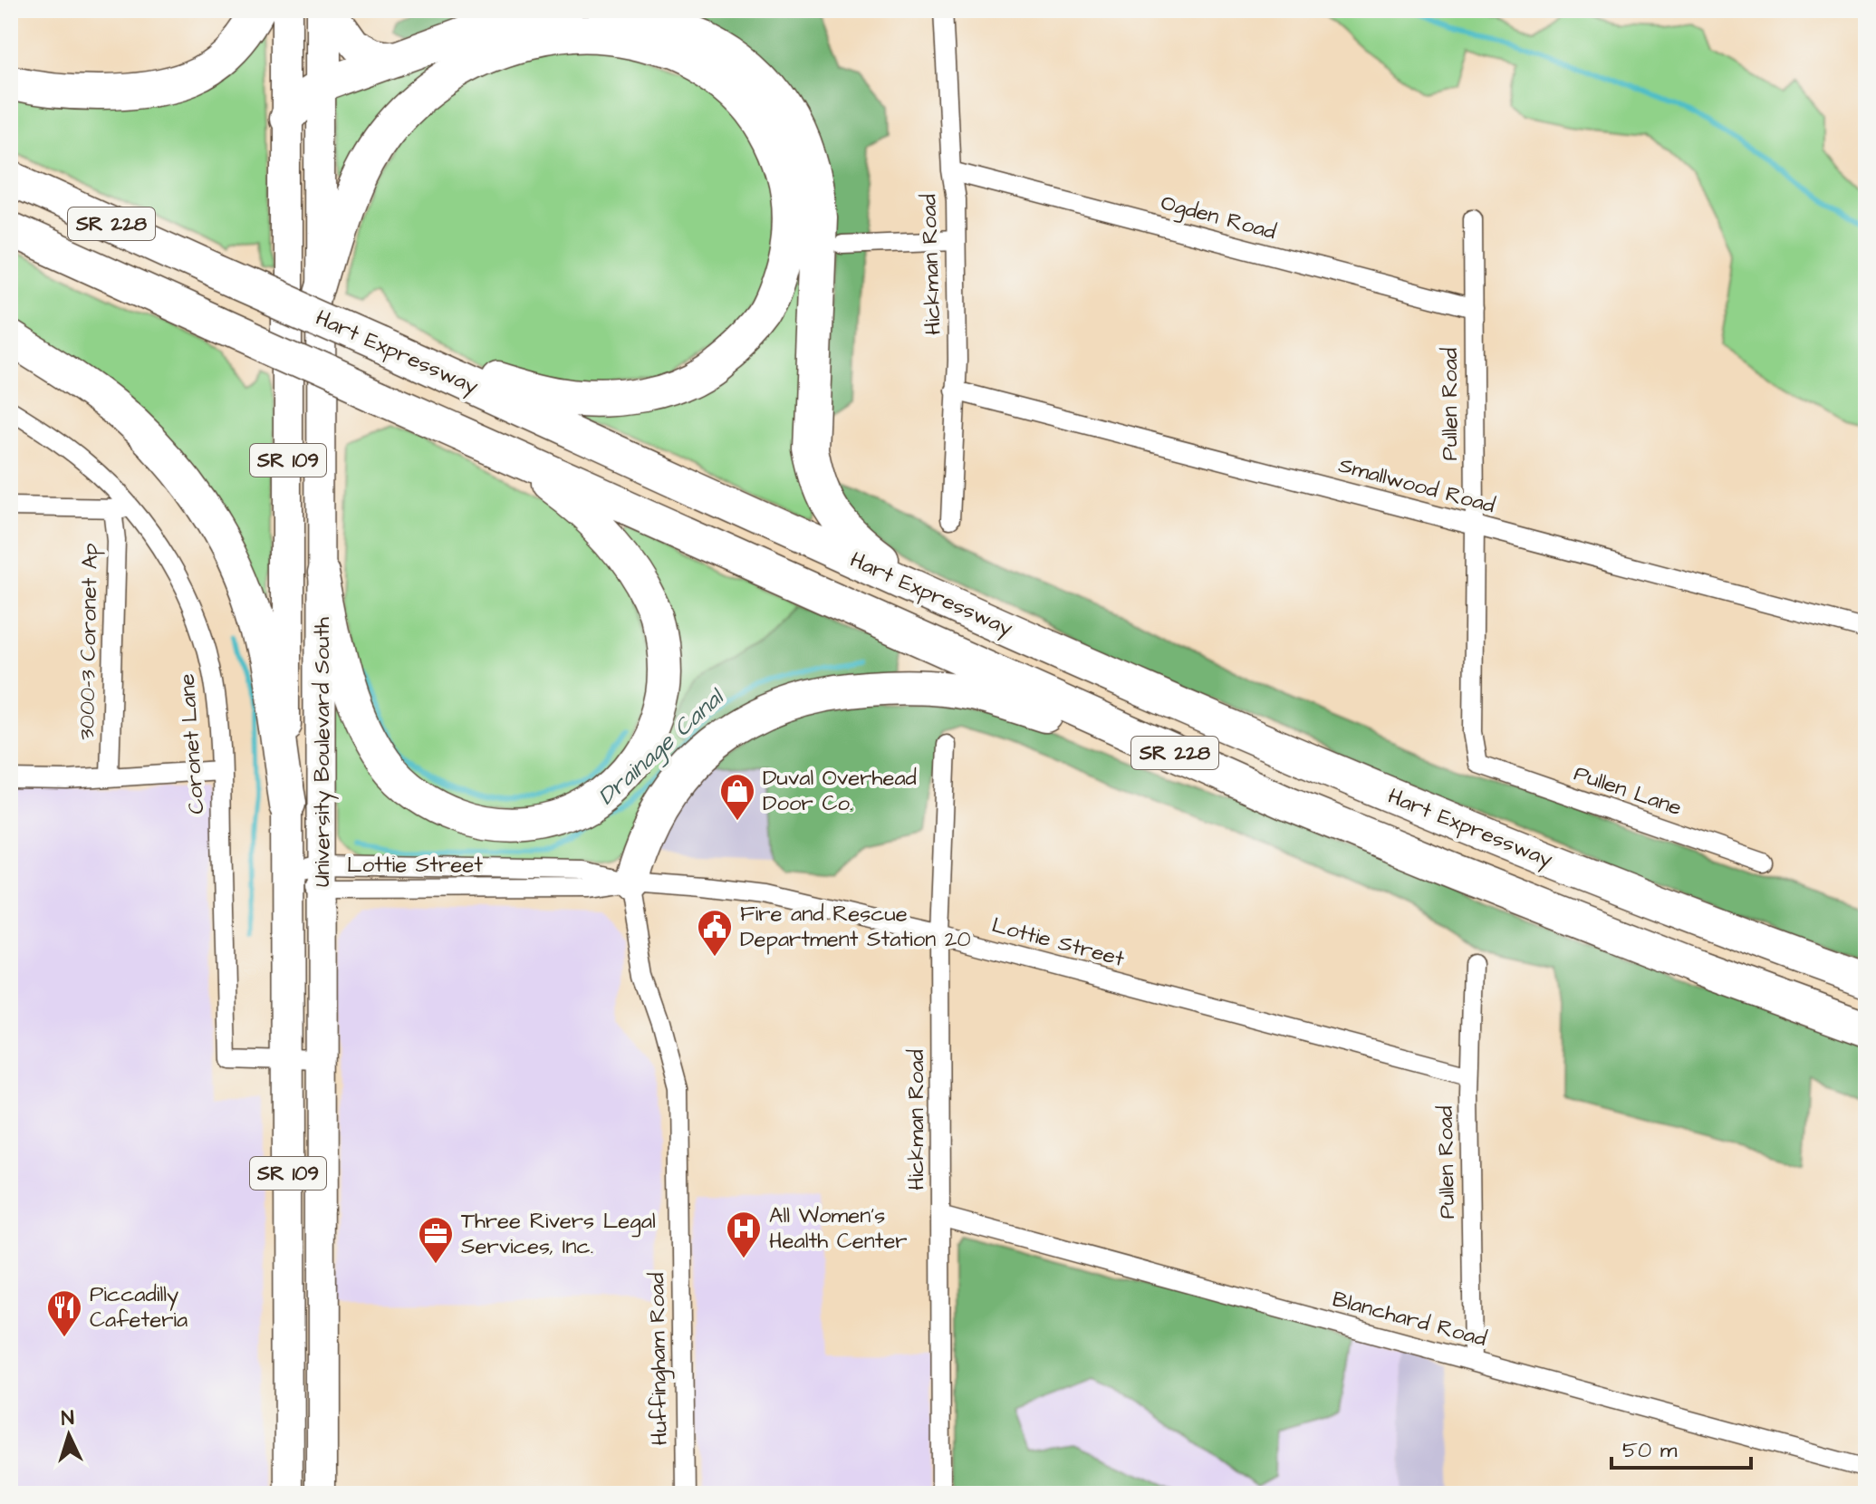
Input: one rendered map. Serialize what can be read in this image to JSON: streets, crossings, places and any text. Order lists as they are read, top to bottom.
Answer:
{
  "streets": {
    "highway": ["SR 228", "Hart Expressway"],
    "main road": ["SR 109", "University Boulevard South"],
    "street": [
      "Ogden Road",
      "Hickman Road",
      "Pullen Road",
      "Smallwood Road",
      "3000-3 Coronet Ap",
      "Coronet Lane",
      "Pullen Lane",
      "Lottie Street",
      "Blanchard Road",
      "Huffingham Road"
    ]
  },
  "crossings": [
    ["Ogden Road", "Hickman Road"],
    ["Ogden Road", "Pullen Road"],
    ["Hickman Road", "Smallwood Road"],
    ["Hickman Road", "Lottie Street"],
    ["Hickman Road", "Blanchard Road"],
    ["Pullen Road", "Smallwood Road"],
    ["Pullen Road", "Pullen Lane"],
    ["Pullen Road", "Lottie Street"],
    ["Pullen Road", "Blanchard Road"],
    ["3000-3 Coronet Ap", "Coronet Lane"],
    ["Coronet Lane", "University Boulevard South"],
    ["University Boulevard South", "Lottie Street"],
    ["Lottie Street", "Huffingham Road"]
  ],
  "water": ["Drainage Canal"],
  "places": {
    "shop": ["Duval Overhead Door Co."],
    "public building": ["Fire and Rescue Department Station 20"],
    "hospital": ["All Women's Health Center"],
    "office": ["Three Rivers Legal Services, Inc."],
    "restaurant": ["Piccadilly Cafeteria"]
  },
  "scale_bar": "50 m",
  "north": "top"
}
